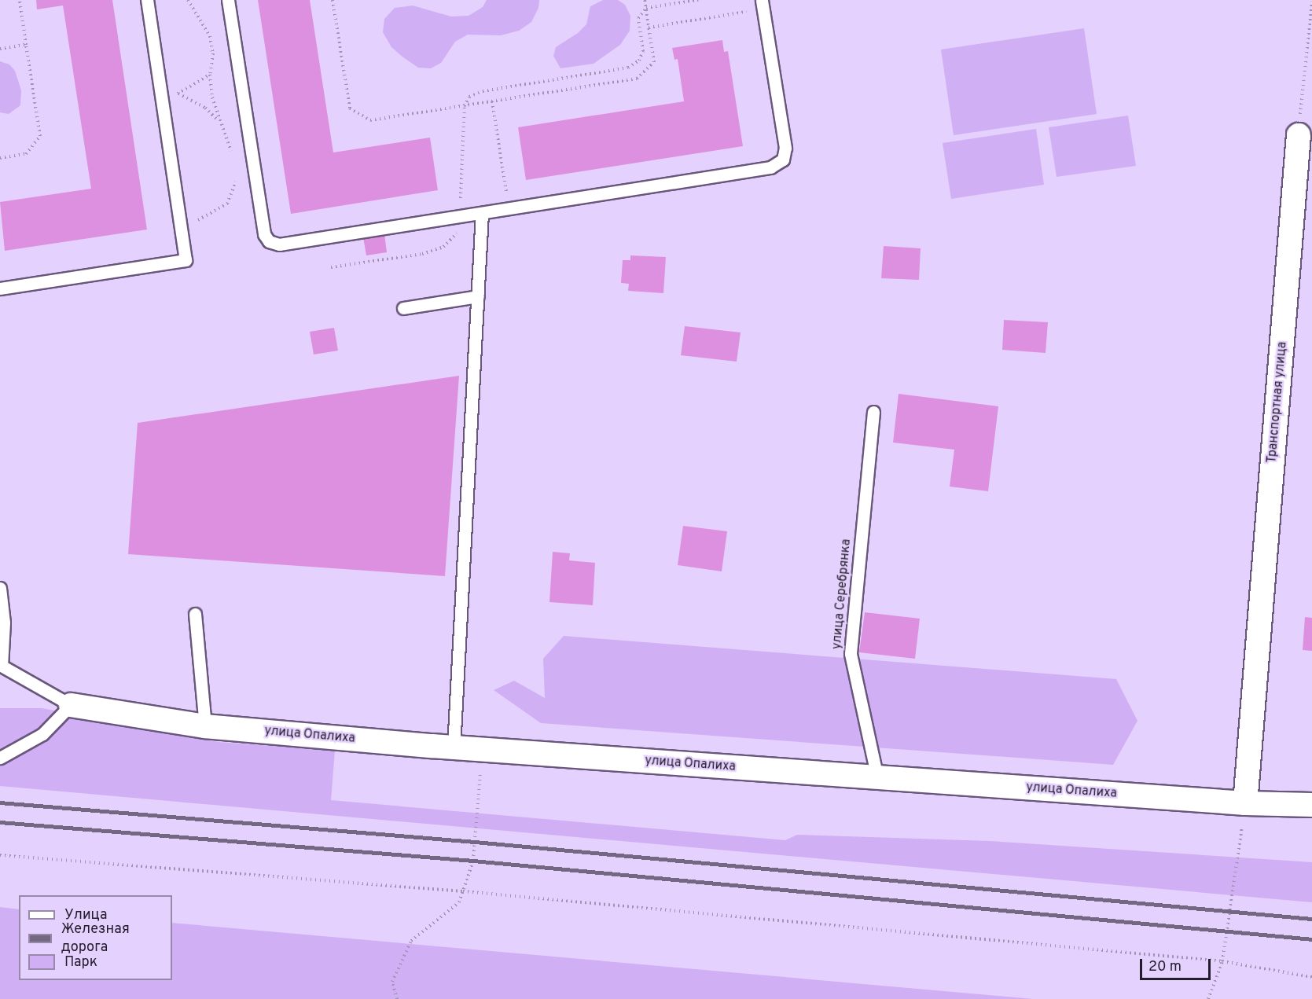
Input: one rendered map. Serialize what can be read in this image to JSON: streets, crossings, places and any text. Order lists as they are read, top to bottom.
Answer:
{
  "streets": {
    "street": ["Транспортная улица", "улица Опалиха"],
    "lane": ["улица Серебрянка"]
  },
  "crossings": [
    ["Транспортная улица", "улица Опалиха"],
    ["улица Серебрянка", "улица Опалиха"]
  ],
  "legend": ["Улица", "Железная дорога", "Парк"],
  "scale_bar": "20 m"
}
